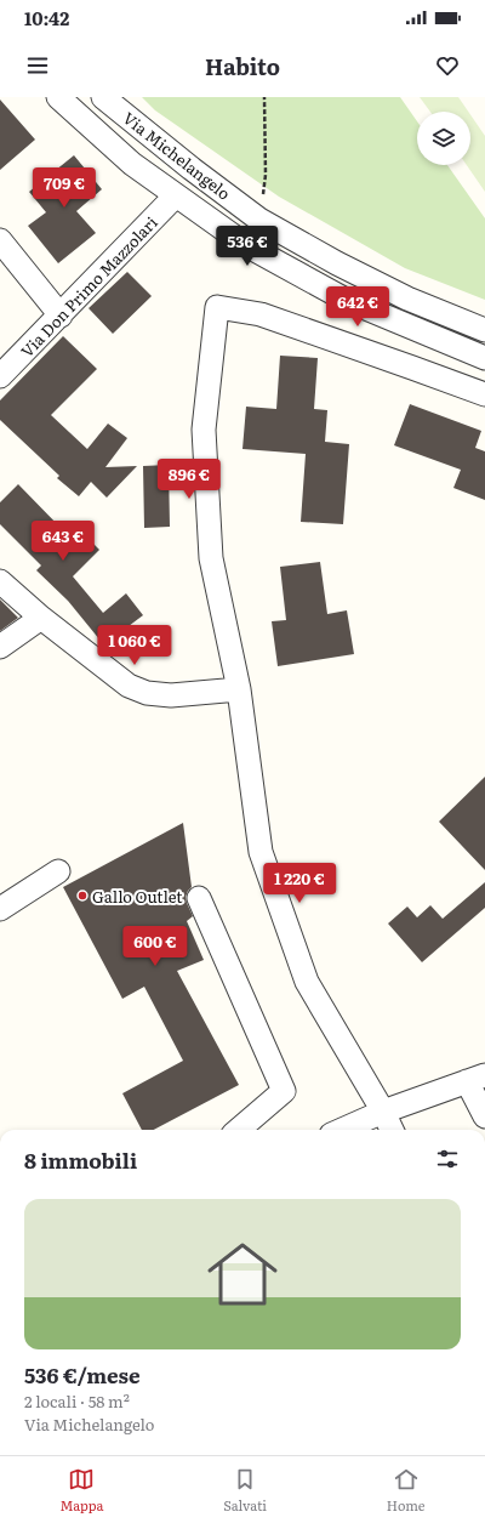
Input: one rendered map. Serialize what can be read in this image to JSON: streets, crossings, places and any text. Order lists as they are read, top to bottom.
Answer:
{
  "streets": {
    "street": ["Via Michelangelo", "Via Don Primo Mazzolari"]
  },
  "crossings": [
    ["Via Michelangelo", "Via Don Primo Mazzolari"]
  ],
  "places": ["Gallo Outlet"],
  "page": {
    "status": "10:42",
    "header": "Habito",
    "price": [
      "709 €",
      "536 €",
      "642 €",
      "896 €",
      "643 €",
      "1 060 €",
      "1 220 €",
      "600 €"
    ],
    "heading": "8 immobili",
    "list": [
      {
        "name": "536 €/mese",
        "note": "2 locali · 58 m² · Via Michelangelo"
      }
    ],
    "tabs": ["Mappa", "Salvati", "Home"]
  }
}
